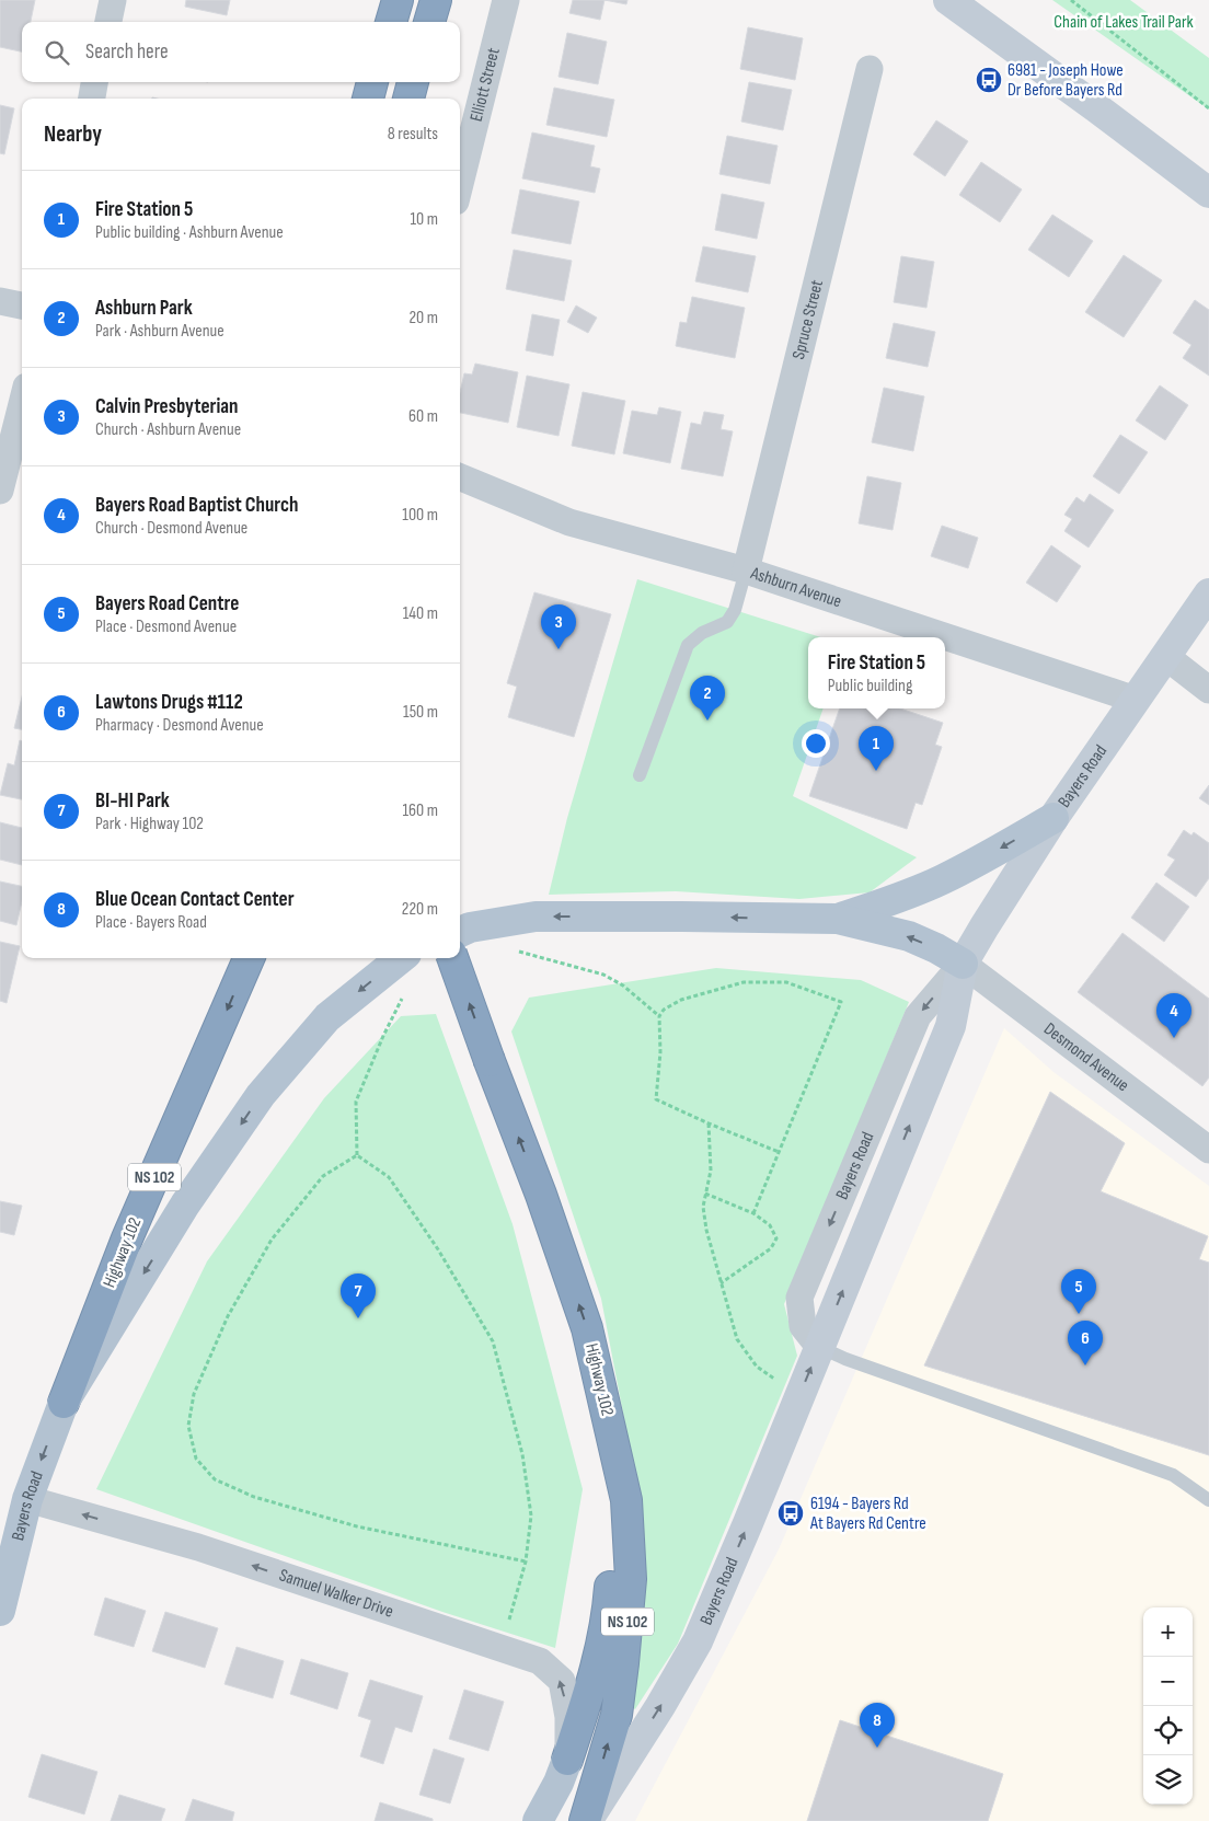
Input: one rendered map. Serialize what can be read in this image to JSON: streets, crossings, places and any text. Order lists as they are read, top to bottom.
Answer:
{
  "streets": {
    "highway": ["NS 102", "Highway 102"],
    "main road": ["Bayers Road"],
    "street": [
      "Elliott Street",
      "Spruce Street",
      "Ashburn Avenue",
      "Desmond Avenue",
      "Samuel Walker Drive"
    ]
  },
  "crossings": [
    ["Spruce Street", "Ashburn Avenue"],
    ["Ashburn Avenue", "Bayers Road"],
    ["Bayers Road", "Desmond Avenue"],
    ["Bayers Road", "Highway 102"],
    ["Bayers Road", "Samuel Walker Drive"],
    ["NS 102", "Highway 102"],
    ["NS 102", "Samuel Walker Drive"]
  ],
  "one_way": ["Samuel Walker Drive"],
  "parks": ["Chain of Lakes Trail Park"],
  "places": {
    "bus stop": ["6981 - Joseph Howe Dr Before Bayers Rd", "6194 - Bayers Rd At Bayers Rd Centre"]
  },
  "page": {
    "search": "Search here",
    "heading": ["Nearby", "8 results"],
    "list": [
      {
        "mark": "1",
        "name": "Fire Station 5",
        "note": "Public building · Ashburn Avenue",
        "value": "10 m"
      },
      {
        "mark": "2",
        "name": "Ashburn Park",
        "note": "Park · Ashburn Avenue",
        "value": "20 m"
      },
      {
        "mark": "3",
        "name": "Calvin Presbyterian",
        "note": "Church · Ashburn Avenue",
        "value": "60 m"
      },
      {
        "mark": "4",
        "name": "Bayers Road Baptist Church",
        "note": "Church · Desmond Avenue",
        "value": "100 m"
      },
      {
        "mark": "5",
        "name": "Bayers Road Centre",
        "note": "Place · Desmond Avenue",
        "value": "140 m"
      },
      {
        "mark": "6",
        "name": "Lawtons Drugs #112",
        "note": "Pharmacy · Desmond Avenue",
        "value": "150 m"
      },
      {
        "mark": "7",
        "name": "BI-HI Park",
        "note": "Park · Highway 102",
        "value": "160 m"
      },
      {
        "mark": "8",
        "name": "Blue Ocean Contact Center",
        "note": "Place · Bayers Road",
        "value": "220 m"
      }
    ],
    "pins": [
      "3",
      "2",
      "1",
      "4",
      "5",
      "7",
      "6",
      "8"
    ],
    "popup": ["Fire Station 5", "Public building"],
    "map_buttons": ["+", "−"]
  }
}
